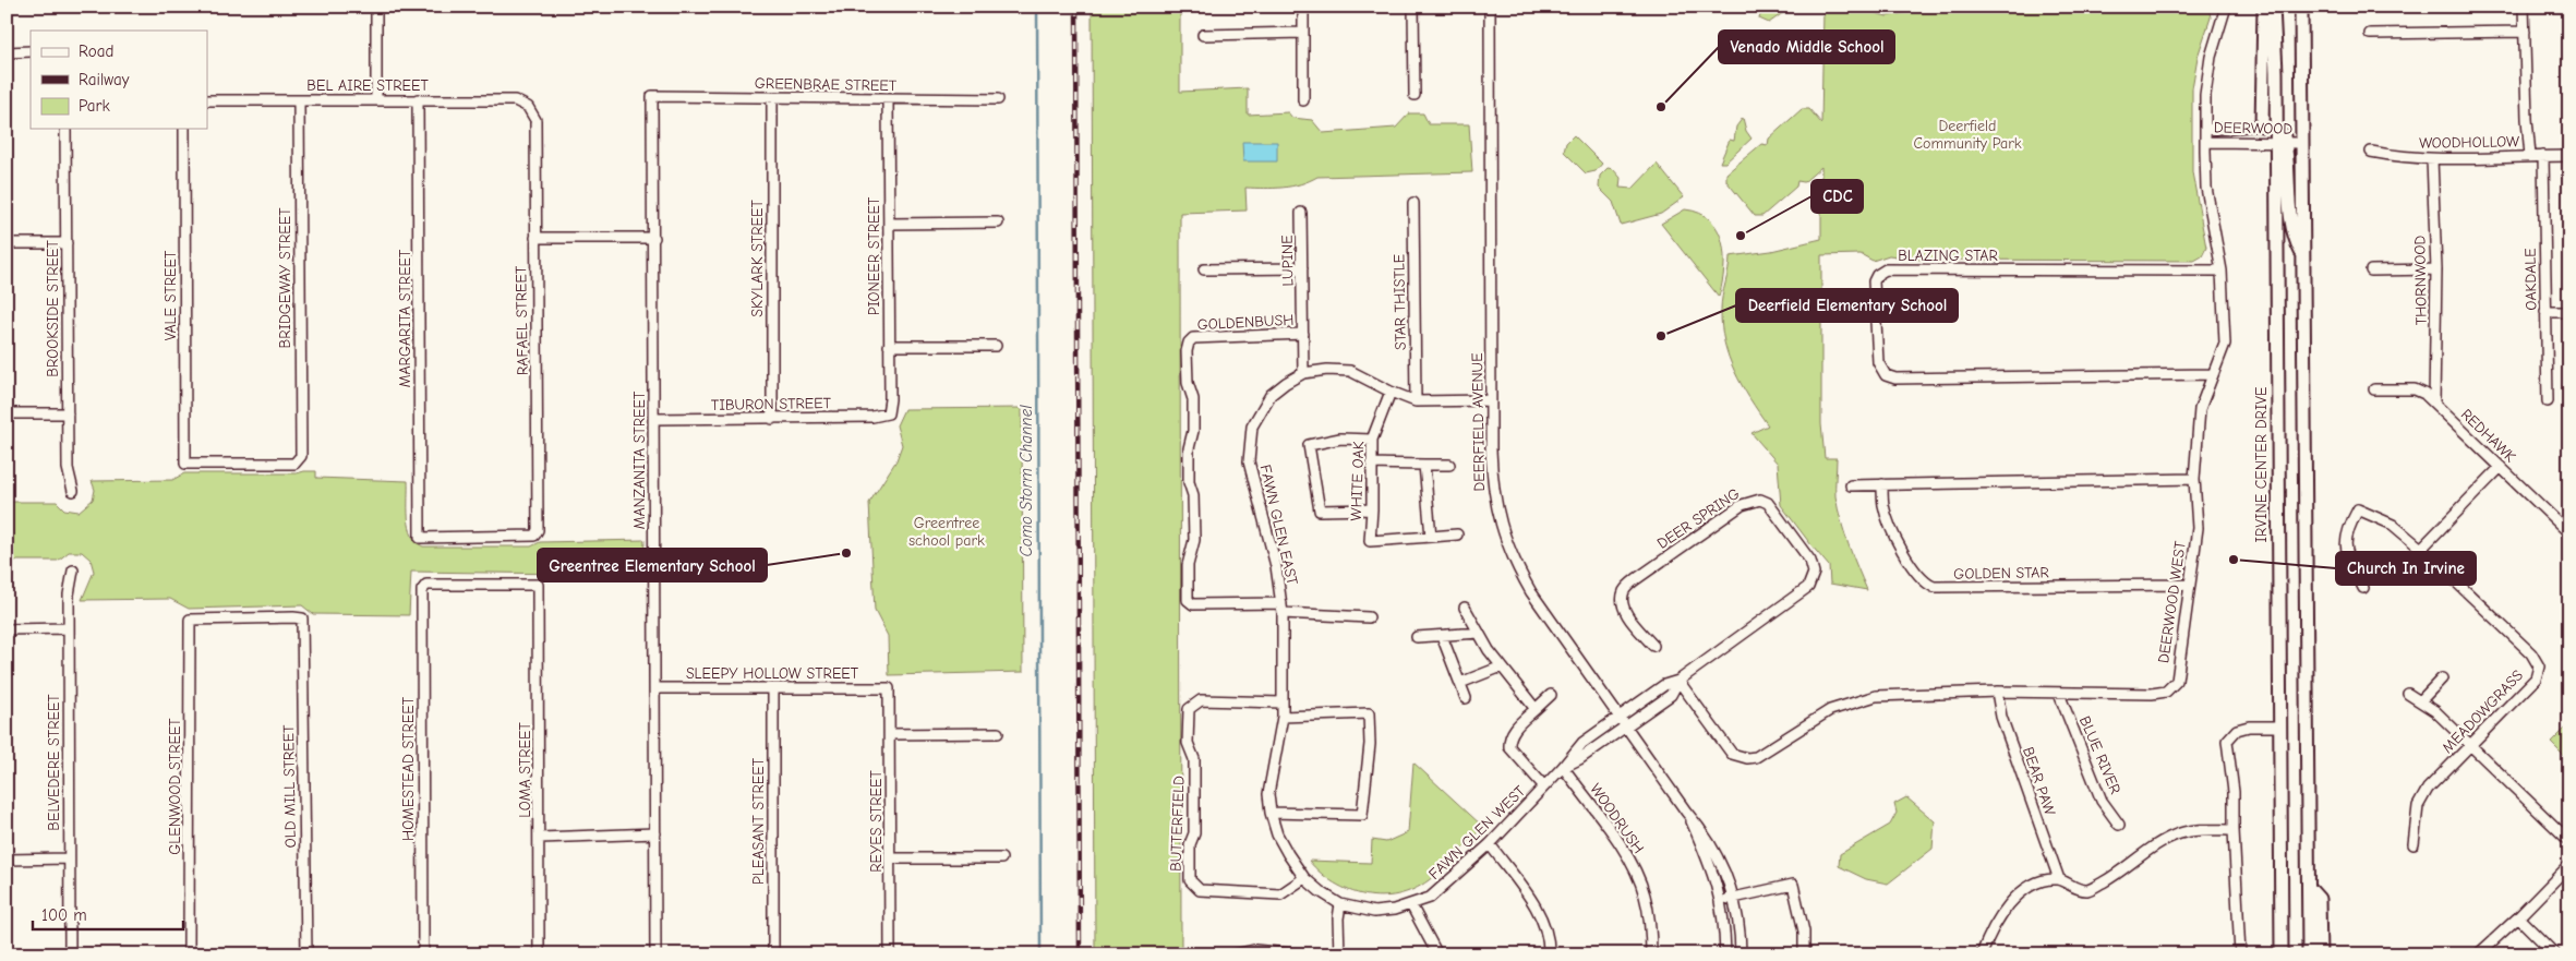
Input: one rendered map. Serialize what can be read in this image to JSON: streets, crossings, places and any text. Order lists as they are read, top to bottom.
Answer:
{
  "streets": {
    "main road": ["IRVINE CENTER DRIVE"],
    "street": [
      "GREENBRAE STREET",
      "BEL AIRE STREET",
      "DEERWOOD",
      "WOODHOLLOW",
      "BLAZING STAR",
      "PIONEER STREET",
      "SKYLARK STREET",
      "LUPINE",
      "BRIDGEWAY STREET",
      "OAKDALE",
      "THORNWOOD",
      "VALE STREET",
      "STAR THISTLE",
      "BROOKSIDE STREET",
      "MARGARITA STREET",
      "RAFAEL STREET",
      "GOLDENBUSH",
      "TIBURON STREET",
      "DEERFIELD AVENUE",
      "REDHAWK",
      "MANZANITA STREET",
      "WHITE OAK",
      "DEER SPRING",
      "FAWN GLEN EAST",
      "GOLDEN STAR",
      "DEERWOOD WEST",
      "SLEEPY HOLLOW STREET",
      "MEADOWGRASS",
      "BLUE RIVER",
      "BELVEDERE STREET",
      "HOMESTEAD STREET",
      "LOMA STREET",
      "BEAR PAW",
      "GLENWOOD STREET",
      "OLD MILL STREET",
      "WOODRUSH",
      "PLEASANT STREET",
      "REYES STREET",
      "BUTTERFIELD",
      "FAWN GLEN WEST"
    ]
  },
  "crossings": [
    ["GREENBRAE STREET", "PIONEER STREET"],
    ["GREENBRAE STREET", "SKYLARK STREET"],
    ["GREENBRAE STREET", "MANZANITA STREET"],
    ["BEL AIRE STREET", "BRIDGEWAY STREET"],
    ["BEL AIRE STREET", "MARGARITA STREET"],
    ["BEL AIRE STREET", "RAFAEL STREET"],
    ["DEERWOOD", "IRVINE CENTER DRIVE"],
    ["DEERWOOD", "DEERWOOD WEST"],
    ["WOODHOLLOW", "OAKDALE"],
    ["WOODHOLLOW", "THORNWOOD"],
    ["BLAZING STAR", "DEERWOOD WEST"],
    ["PIONEER STREET", "TIBURON STREET"],
    ["SKYLARK STREET", "TIBURON STREET"],
    ["LUPINE", "GOLDENBUSH"],
    ["LUPINE", "FAWN GLEN EAST"],
    ["BRIDGEWAY STREET", "VALE STREET"],
    ["THORNWOOD", "REDHAWK"],
    ["STAR THISTLE", "FAWN GLEN EAST"],
    ["MARGARITA STREET", "RAFAEL STREET"],
    ["GOLDENBUSH", "FAWN GLEN EAST"],
    ["TIBURON STREET", "MANZANITA STREET"],
    ["DEERFIELD AVENUE", "DEER SPRING"],
    ["DEERFIELD AVENUE", "FAWN GLEN EAST"],
    ["DEERFIELD AVENUE", "FAWN GLEN WEST"],
    ["MANZANITA STREET", "SLEEPY HOLLOW STREET"],
    ["WHITE OAK", "FAWN GLEN EAST"],
    ["DEER SPRING", "DEERWOOD WEST"],
    ["DEER SPRING", "FAWN GLEN WEST"],
    ["FAWN GLEN EAST", "BUTTERFIELD"],
    ["FAWN GLEN EAST", "FAWN GLEN WEST"],
    ["GOLDEN STAR", "DEERWOOD WEST"],
    ["DEERWOOD WEST", "BLUE RIVER"],
    ["DEERWOOD WEST", "BEAR PAW"],
    ["SLEEPY HOLLOW STREET", "PLEASANT STREET"],
    ["SLEEPY HOLLOW STREET", "REYES STREET"],
    ["HOMESTEAD STREET", "LOMA STREET"],
    ["GLENWOOD STREET", "OLD MILL STREET"],
    ["WOODRUSH", "FAWN GLEN WEST"],
    ["BUTTERFIELD", "FAWN GLEN WEST"]
  ],
  "water": ["Como Storm Channel"],
  "parks": ["Deerfield Community Park", "Greentree school park"],
  "places": [
    "Venado Middle School",
    "CDC",
    "Deerfield Elementary School",
    "Greentree Elementary School",
    "Church In Irvine"
  ],
  "legend": ["Road", "Railway", "Park"],
  "scale_bar": "100 m"
}
